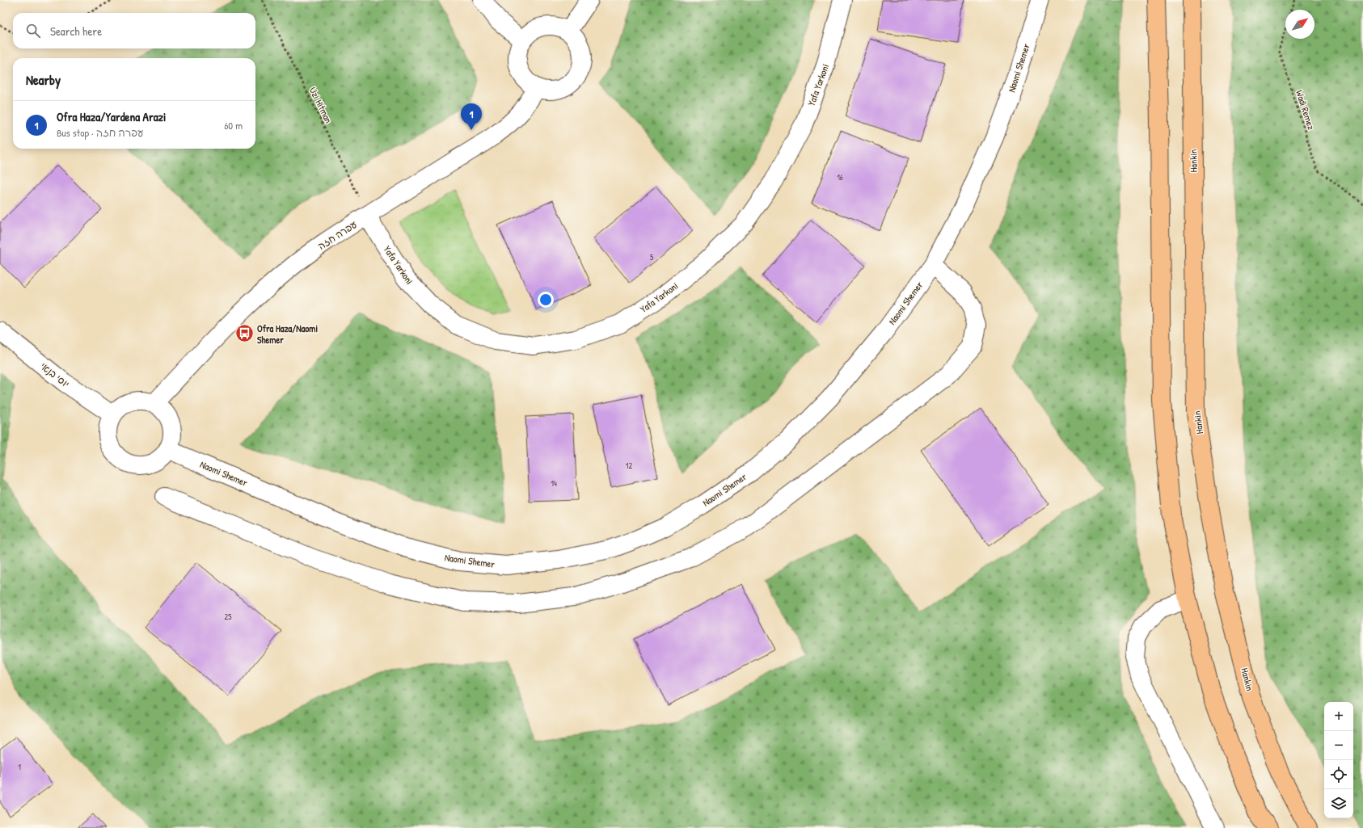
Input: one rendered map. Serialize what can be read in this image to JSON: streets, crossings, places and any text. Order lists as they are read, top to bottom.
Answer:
{
  "streets": {
    "main road": ["Hankin"],
    "street": [
      "Naomi Shemer",
      "Yafa Yarkoni",
      "עפרה חזה",
      "יוסי בנאי"
    ],
    "path": ["Uzi Hitman", "Wadi Remez"]
  },
  "crossings": [
    ["Naomi Shemer", "עפרה חזה"],
    ["Naomi Shemer", "יוסי בנאי"],
    ["Yafa Yarkoni", "Uzi Hitman"],
    ["Yafa Yarkoni", "עפרה חזה"],
    ["Uzi Hitman", "עפרה חזה"],
    ["עפרה חזה", "יוסי בנאי"]
  ],
  "places": {
    "bus stop": ["Ofra Haza/Naomi Shemer"]
  },
  "house_numbers": [
    "16",
    "5",
    "12",
    "14",
    "25",
    "1"
  ],
  "north": "top right",
  "page": {
    "search": "Search here",
    "heading": "Nearby",
    "list": [
      {
        "mark": "1",
        "name": "Ofra Haza/Yardena Arazi",
        "note": "Bus stop · עפרה חזה",
        "value": "60 m"
      }
    ],
    "pins": "1",
    "map_buttons": ["+", "−"]
  }
}
